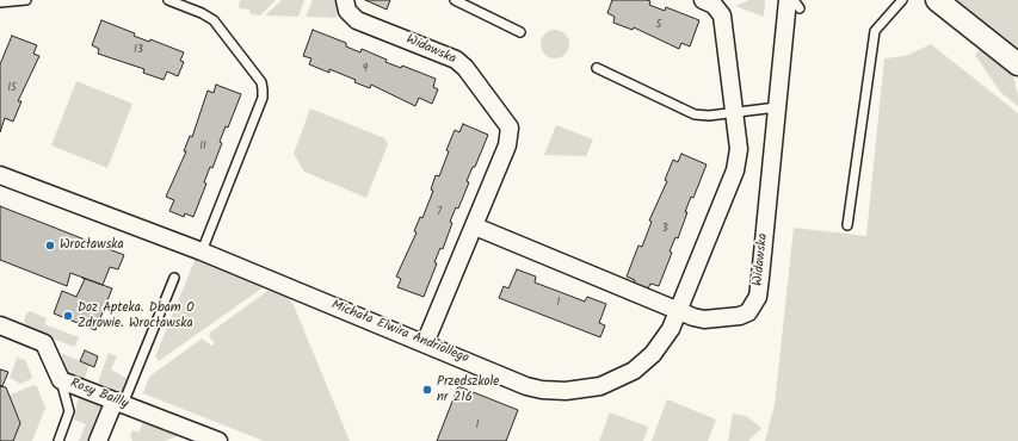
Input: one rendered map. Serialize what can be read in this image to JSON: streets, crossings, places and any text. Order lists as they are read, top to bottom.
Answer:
{
  "streets": {
    "street": ["Widawska", "Michała Elwira Andriollego", "Rosy Bailly"]
  },
  "crossings": [
    ["Widawska", "Michała Elwira Andriollego"]
  ],
  "places": ["Wrocławska", "Doz Apteka. Dbam O Zdrowie. Wrocławska", "Przedszkole nr 216"],
  "house_numbers": [
    "5",
    "13",
    "9",
    "15",
    "11",
    "7",
    "3",
    "1",
    "1"
  ]
}
